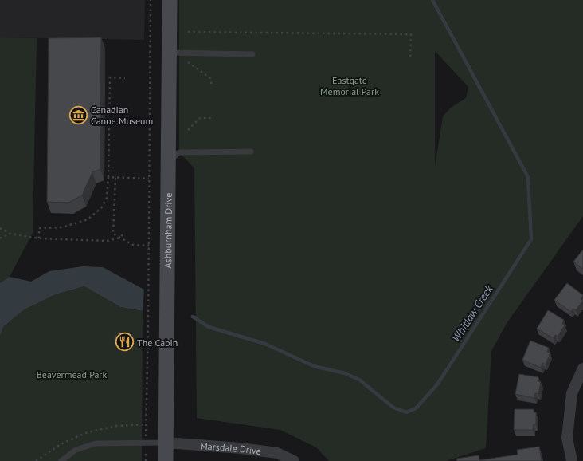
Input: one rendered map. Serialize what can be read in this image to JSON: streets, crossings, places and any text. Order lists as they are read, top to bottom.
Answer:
{
  "streets": {
    "main road": ["Ashburnham Drive"],
    "street": ["Marsdale Drive"]
  },
  "crossings": [
    ["Ashburnham Drive", "Marsdale Drive"]
  ],
  "water": ["Whitlaw Creek"],
  "parks": ["Eastgate Memorial Park", "Beavermead Park"],
  "places": {
    "museum": ["Canadian Canoe Museum"],
    "restaurant": ["The Cabin"]
  }
}
